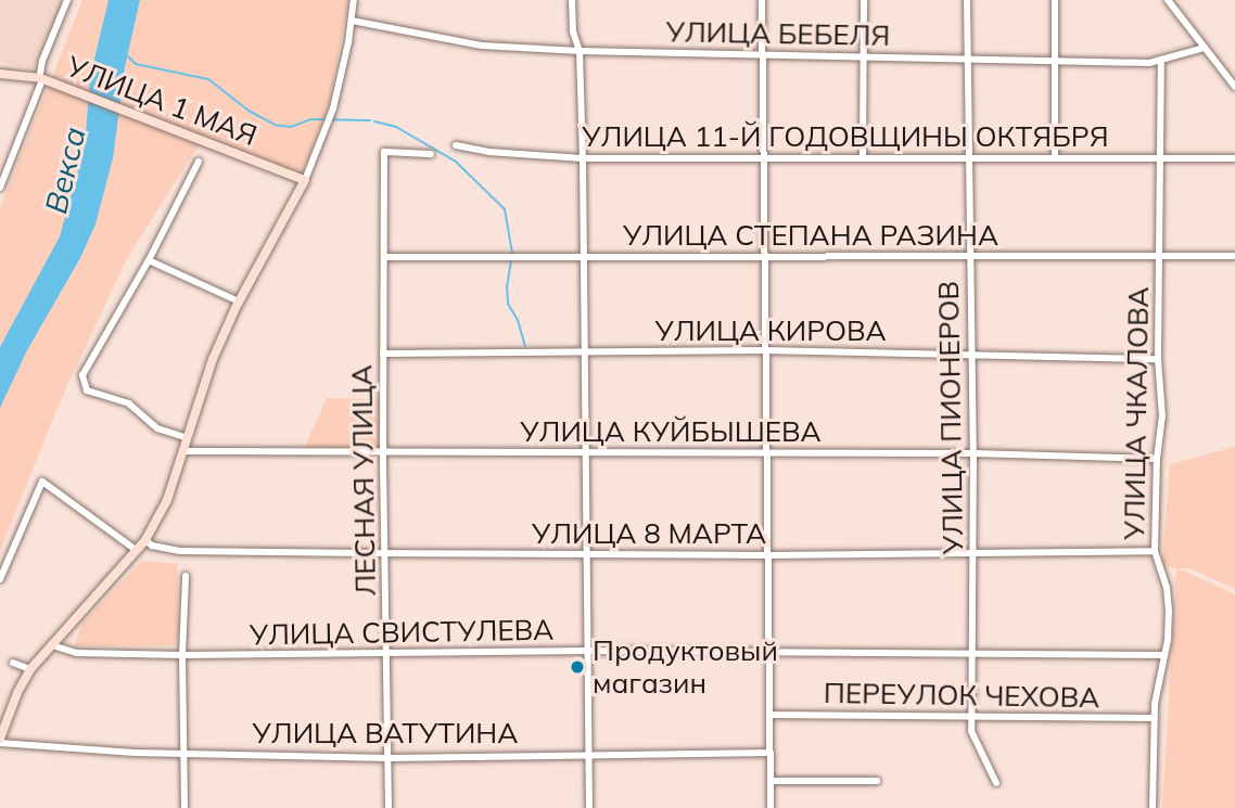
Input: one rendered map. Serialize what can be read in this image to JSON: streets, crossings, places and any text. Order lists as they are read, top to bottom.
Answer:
{
  "streets": {
    "main road": ["УЛИЦА 1 МАЯ"],
    "street": [
      "УЛИЦА БЕБЕЛЯ",
      "УЛИЦА 11-Й ГОДОВЩИНЫ ОКТЯБРЯ",
      "УЛИЦА СТЕПАНА РАЗИНА",
      "УЛИЦА КИРОВА",
      "УЛИЦА ЧКАЛОВА",
      "УЛИЦА ПИОНЕРОВ",
      "УЛИЦА КУЙБЫШЕВА",
      "ЛЕСНАЯ УЛИЦА",
      "УЛИЦА 8 МАРТА",
      "УЛИЦА СВИСТУЛЕВА",
      "ПЕРЕУЛОК ЧЕХОВА",
      "УЛИЦА ВАТУТИНА"
    ]
  },
  "crossings": [
    ["УЛИЦА БЕБЕЛЯ", "УЛИЦА ЧКАЛОВА"],
    ["УЛИЦА БЕБЕЛЯ", "УЛИЦА ПИОНЕРОВ"],
    ["УЛИЦА 11-Й ГОДОВЩИНЫ ОКТЯБРЯ", "УЛИЦА ЧКАЛОВА"],
    ["УЛИЦА 11-Й ГОДОВЩИНЫ ОКТЯБРЯ", "УЛИЦА ПИОНЕРОВ"],
    ["УЛИЦА СТЕПАНА РАЗИНА", "УЛИЦА ЧКАЛОВА"],
    ["УЛИЦА СТЕПАНА РАЗИНА", "УЛИЦА ПИОНЕРОВ"],
    ["УЛИЦА СТЕПАНА РАЗИНА", "ЛЕСНАЯ УЛИЦА"],
    ["УЛИЦА КИРОВА", "УЛИЦА ЧКАЛОВА"],
    ["УЛИЦА КИРОВА", "УЛИЦА ПИОНЕРОВ"],
    ["УЛИЦА КИРОВА", "ЛЕСНАЯ УЛИЦА"],
    ["УЛИЦА ЧКАЛОВА", "УЛИЦА КУЙБЫШЕВА"],
    ["УЛИЦА ЧКАЛОВА", "УЛИЦА 8 МАРТА"],
    ["УЛИЦА ЧКАЛОВА", "УЛИЦА СВИСТУЛЕВА"],
    ["УЛИЦА ЧКАЛОВА", "ПЕРЕУЛОК ЧЕХОВА"],
    ["УЛИЦА ПИОНЕРОВ", "УЛИЦА КУЙБЫШЕВА"],
    ["УЛИЦА ПИОНЕРОВ", "УЛИЦА 8 МАРТА"],
    ["УЛИЦА ПИОНЕРОВ", "УЛИЦА СВИСТУЛЕВА"],
    ["УЛИЦА ПИОНЕРОВ", "ПЕРЕУЛОК ЧЕХОВА"],
    ["УЛИЦА КУЙБЫШЕВА", "ЛЕСНАЯ УЛИЦА"],
    ["ЛЕСНАЯ УЛИЦА", "УЛИЦА 8 МАРТА"],
    ["ЛЕСНАЯ УЛИЦА", "УЛИЦА СВИСТУЛЕВА"],
    ["ЛЕСНАЯ УЛИЦА", "УЛИЦА ВАТУТИНА"]
  ],
  "water": ["Векса"],
  "places": ["Продуктовый магазин"]
}
